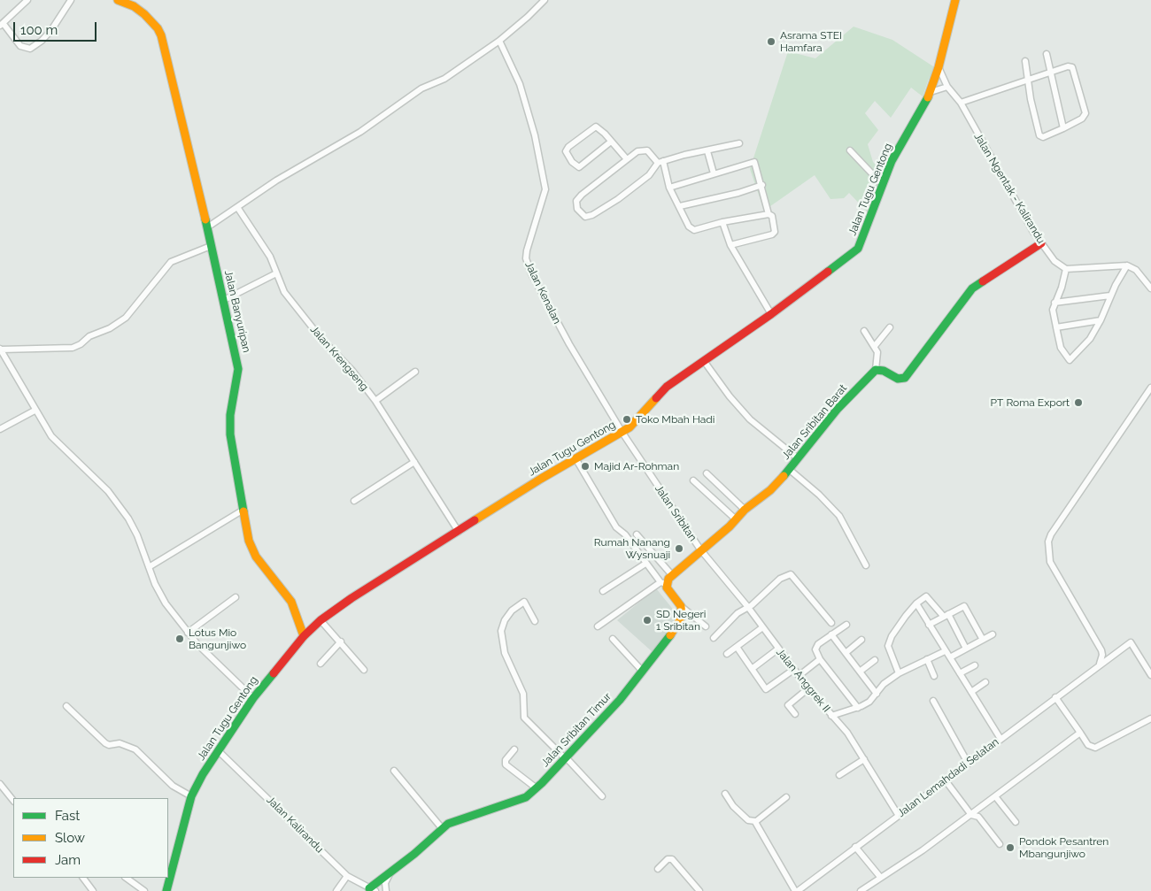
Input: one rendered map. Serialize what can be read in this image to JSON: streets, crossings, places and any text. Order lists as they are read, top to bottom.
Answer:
{
  "streets": {
    "street": [
      "Jalan Ngentak - Kalirandu",
      "Jalan Tugu Gentong",
      "Jalan Kenalan",
      "Jalan Banyuripan",
      "Jalan Krengseng",
      "Jalan Sribitan Barat",
      "Jalan Sribitan",
      "Jalan Anggrek II",
      "Jalan Sribitan Timur",
      "Jalan Lemahdadi Selatan",
      "Jalan Kalirandu"
    ]
  },
  "crossings": [
    ["Jalan Ngentak - Kalirandu", "Jalan Tugu Gentong"],
    ["Jalan Tugu Gentong", "Jalan Kenalan"],
    ["Jalan Tugu Gentong", "Jalan Banyuripan"],
    ["Jalan Tugu Gentong", "Jalan Krengseng"],
    ["Jalan Tugu Gentong", "Jalan Sribitan"],
    ["Jalan Tugu Gentong", "Jalan Kalirandu"],
    ["Jalan Kenalan", "Jalan Sribitan"],
    ["Jalan Sribitan Barat", "Jalan Sribitan"],
    ["Jalan Sribitan Barat", "Jalan Anggrek II"],
    ["Jalan Sribitan", "Jalan Anggrek II"],
    ["Jalan Anggrek II", "Jalan Lemahdadi Selatan"],
    ["Jalan Sribitan Timur", "Jalan Kalirandu"]
  ],
  "places": [
    "Asrama STEI Hamfara",
    "PT Roma Export",
    "Toko Mbah Hadi",
    "Majid Ar-Rohman",
    "Rumah Nanang Wysnuaji",
    "SD Negeri 1 Sribitan",
    "Lotus Mio Bangunjiwo",
    "Pondok Pesantren Mbangunjiwo"
  ],
  "legend": ["Fast", "Slow", "Jam"],
  "scale_bar": "100 m"
}
